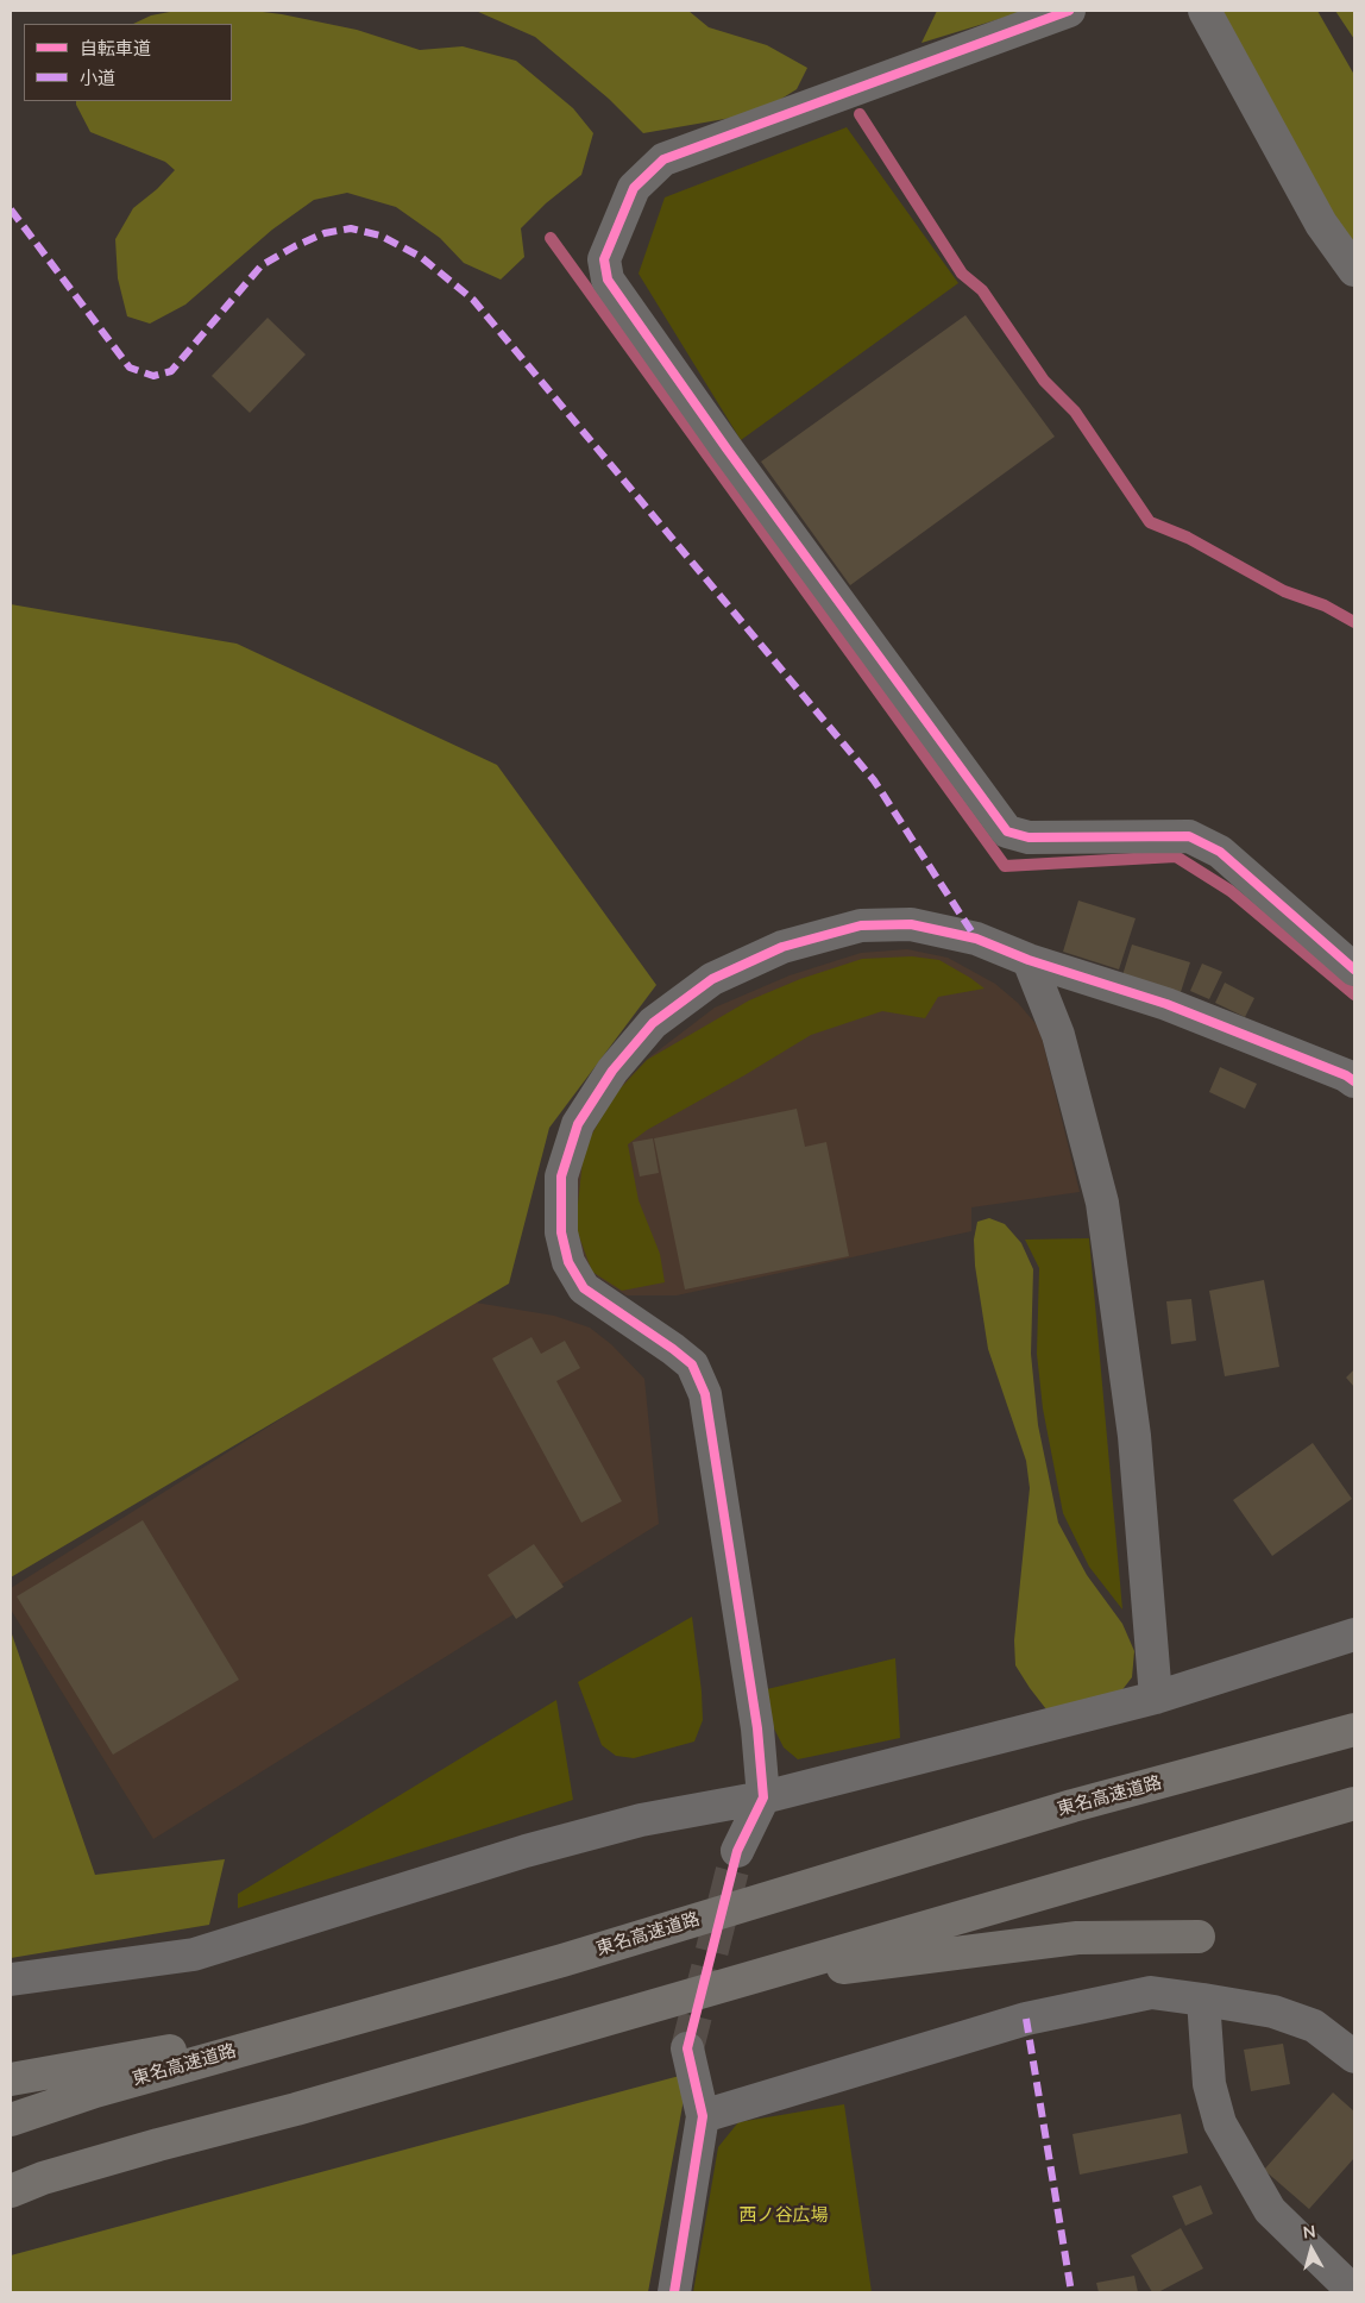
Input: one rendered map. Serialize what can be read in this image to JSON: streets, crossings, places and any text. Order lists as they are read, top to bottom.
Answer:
{
  "streets": {
    "highway": ["東名高速道路"]
  },
  "parks": ["西ノ谷広場"],
  "legend": ["自転車道", "小道"],
  "north": "top"
}
